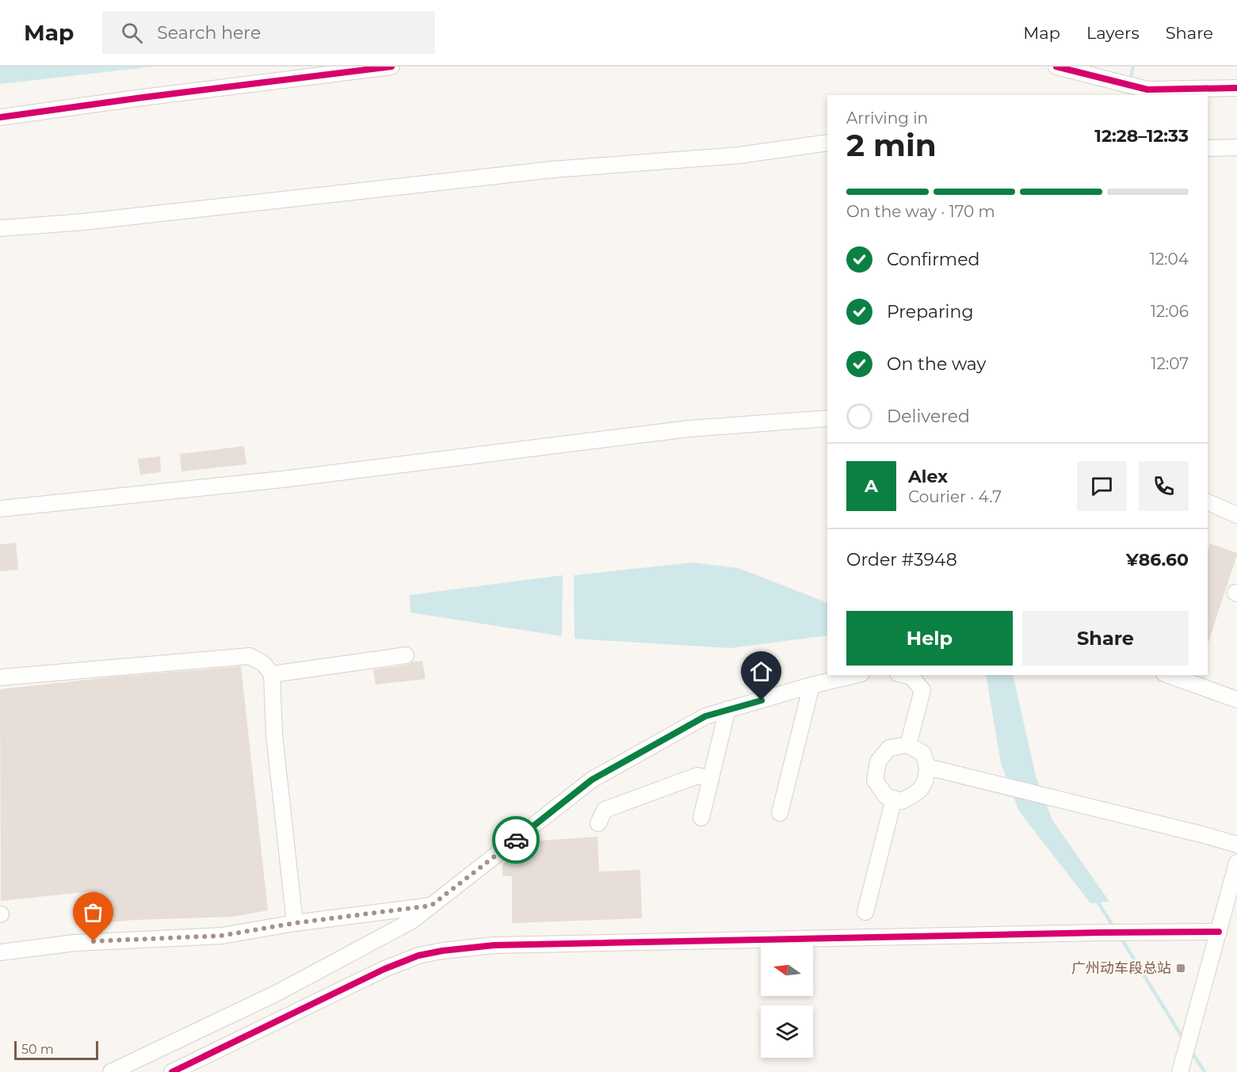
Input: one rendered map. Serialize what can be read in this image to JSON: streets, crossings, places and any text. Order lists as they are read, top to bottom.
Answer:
{
  "places": {
    "transit": ["广州动车段总站"]
  },
  "scale_bar": "50 m",
  "north": "left",
  "page": {
    "header": "Map",
    "search": "Search here",
    "nav": ["Map", "Layers", "Share"],
    "heading": ["2 min", "Arriving in", "12:28–12:33"],
    "panel": [
      "Alex",
      "Courier · 4.7",
      "Order #3948",
      "¥86.60"
    ],
    "bar": "On the way · 170 m",
    "list": [
      ["Confirmed", "12:04"],
      ["Preparing", "12:06"],
      ["On the way", "12:07"],
      "Delivered"
    ],
    "round": "A",
    "buttons": ["Help", "Share"],
    "scale": "50 m"
  }
}
